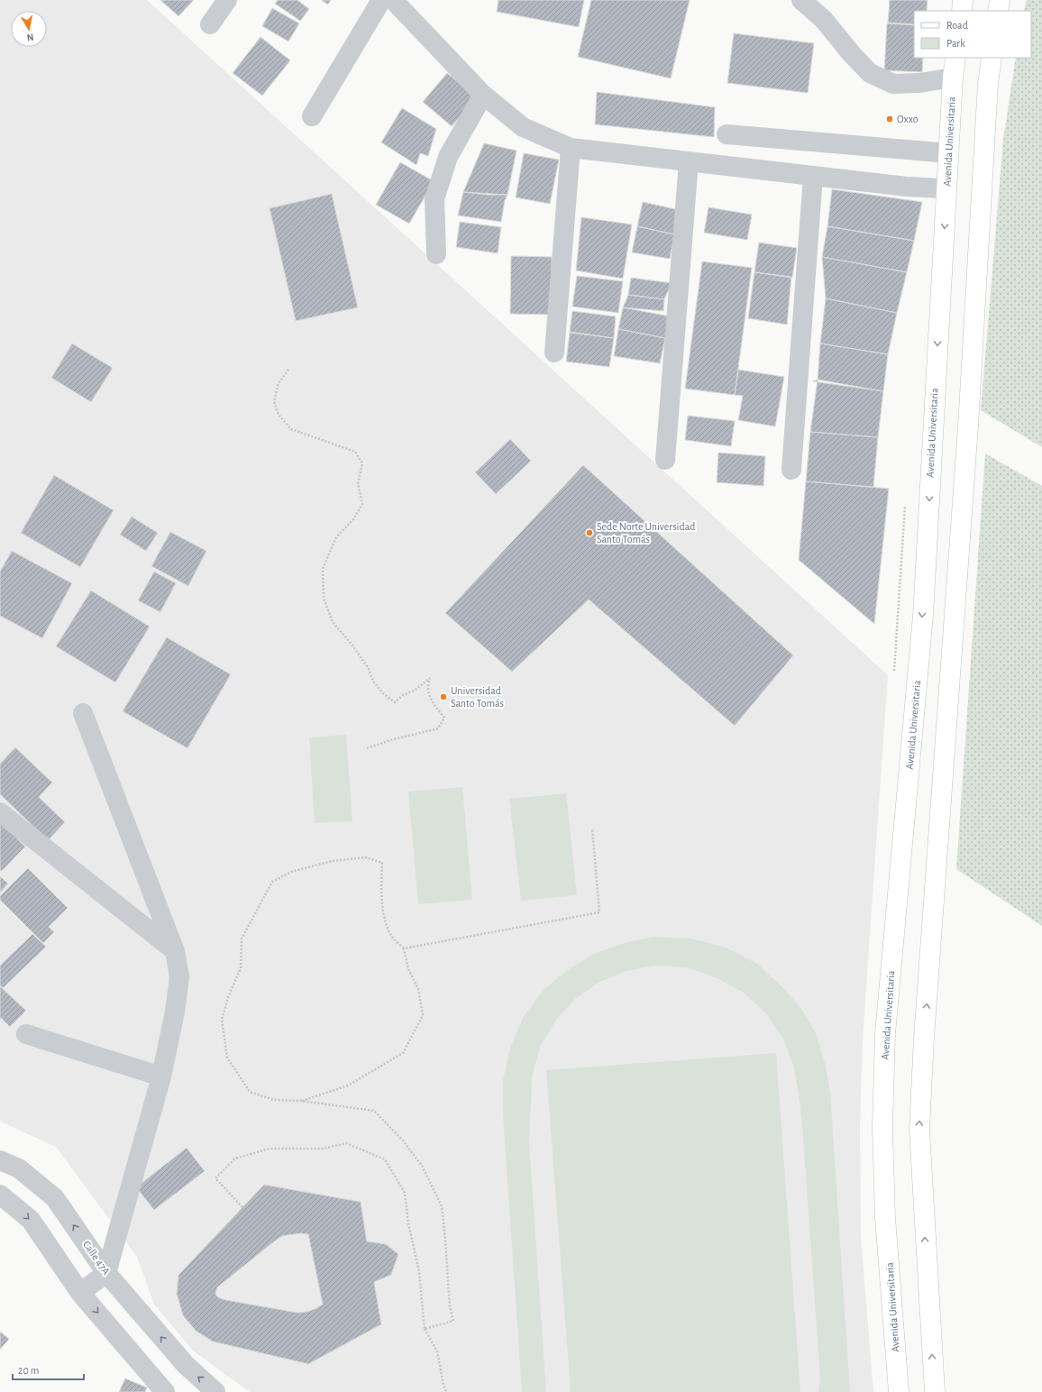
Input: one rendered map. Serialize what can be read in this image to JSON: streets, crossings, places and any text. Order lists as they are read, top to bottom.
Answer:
{
  "streets": {
    "main road": ["Avenida Universitaria"],
    "street": ["Calle 47A"]
  },
  "places": ["Oxxo", "Sede Norte Universidad Santo Tomás", "Universidad Santo Tomás"],
  "legend": ["Road", "Park"],
  "scale_bar": "20 m",
  "north": "bottom"
}
